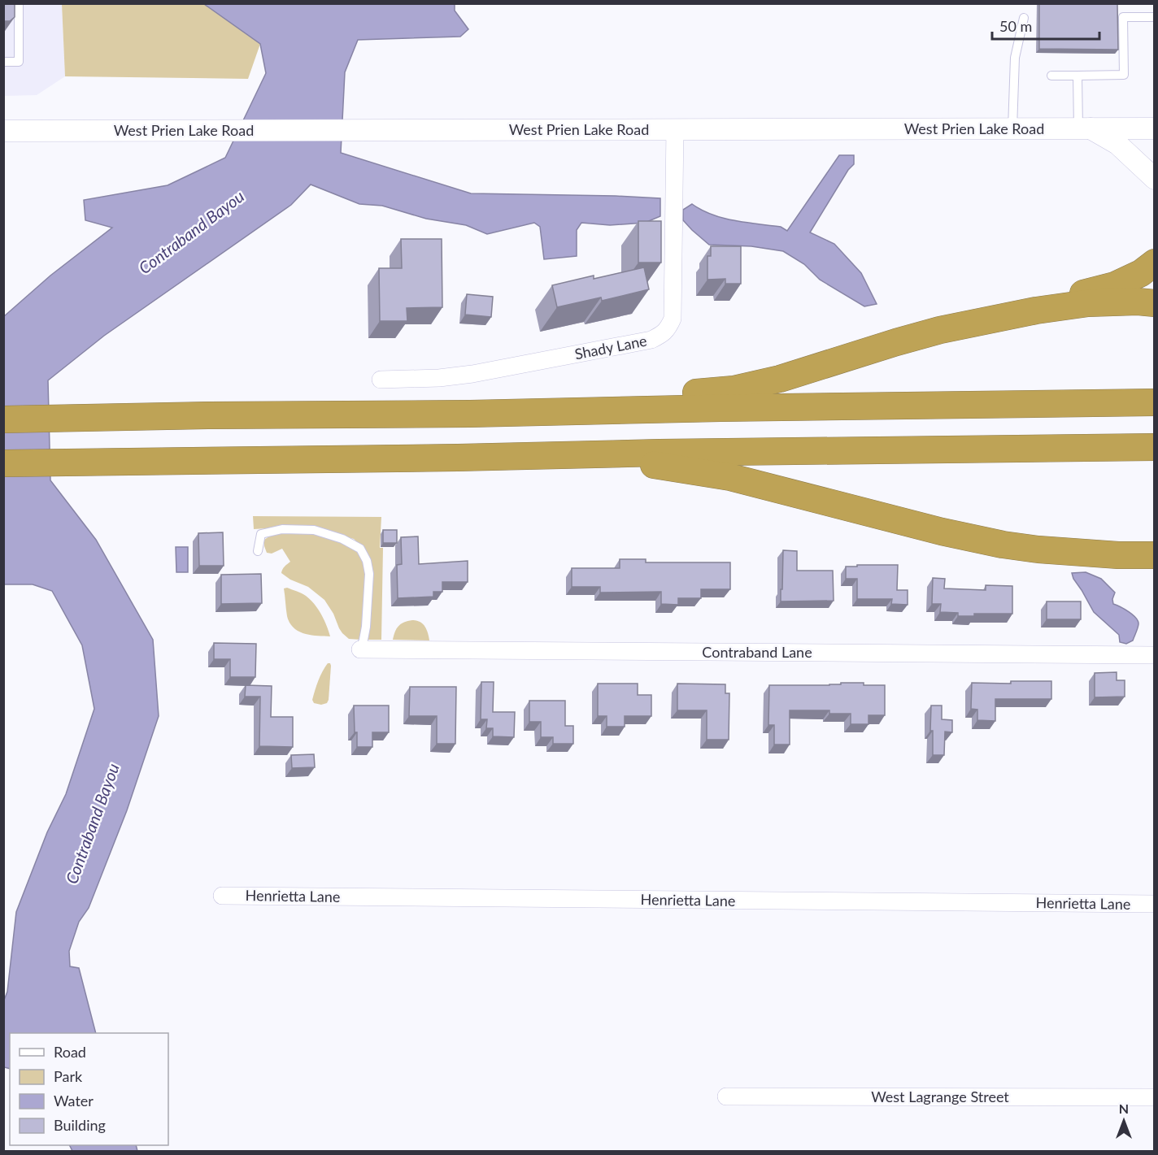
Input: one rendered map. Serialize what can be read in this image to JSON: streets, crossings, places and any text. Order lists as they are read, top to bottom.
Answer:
{
  "streets": {
    "street": [
      "West Prien Lake Road",
      "Shady Lane",
      "Contraband Lane",
      "Henrietta Lane",
      "West Lagrange Street"
    ]
  },
  "crossings": [
    ["West Prien Lake Road", "Shady Lane"]
  ],
  "water": ["Contraband Bayou"],
  "legend": [
    "Road",
    "Park",
    "Water",
    "Building"
  ],
  "scale_bar": "50 m",
  "north": "top"
}
